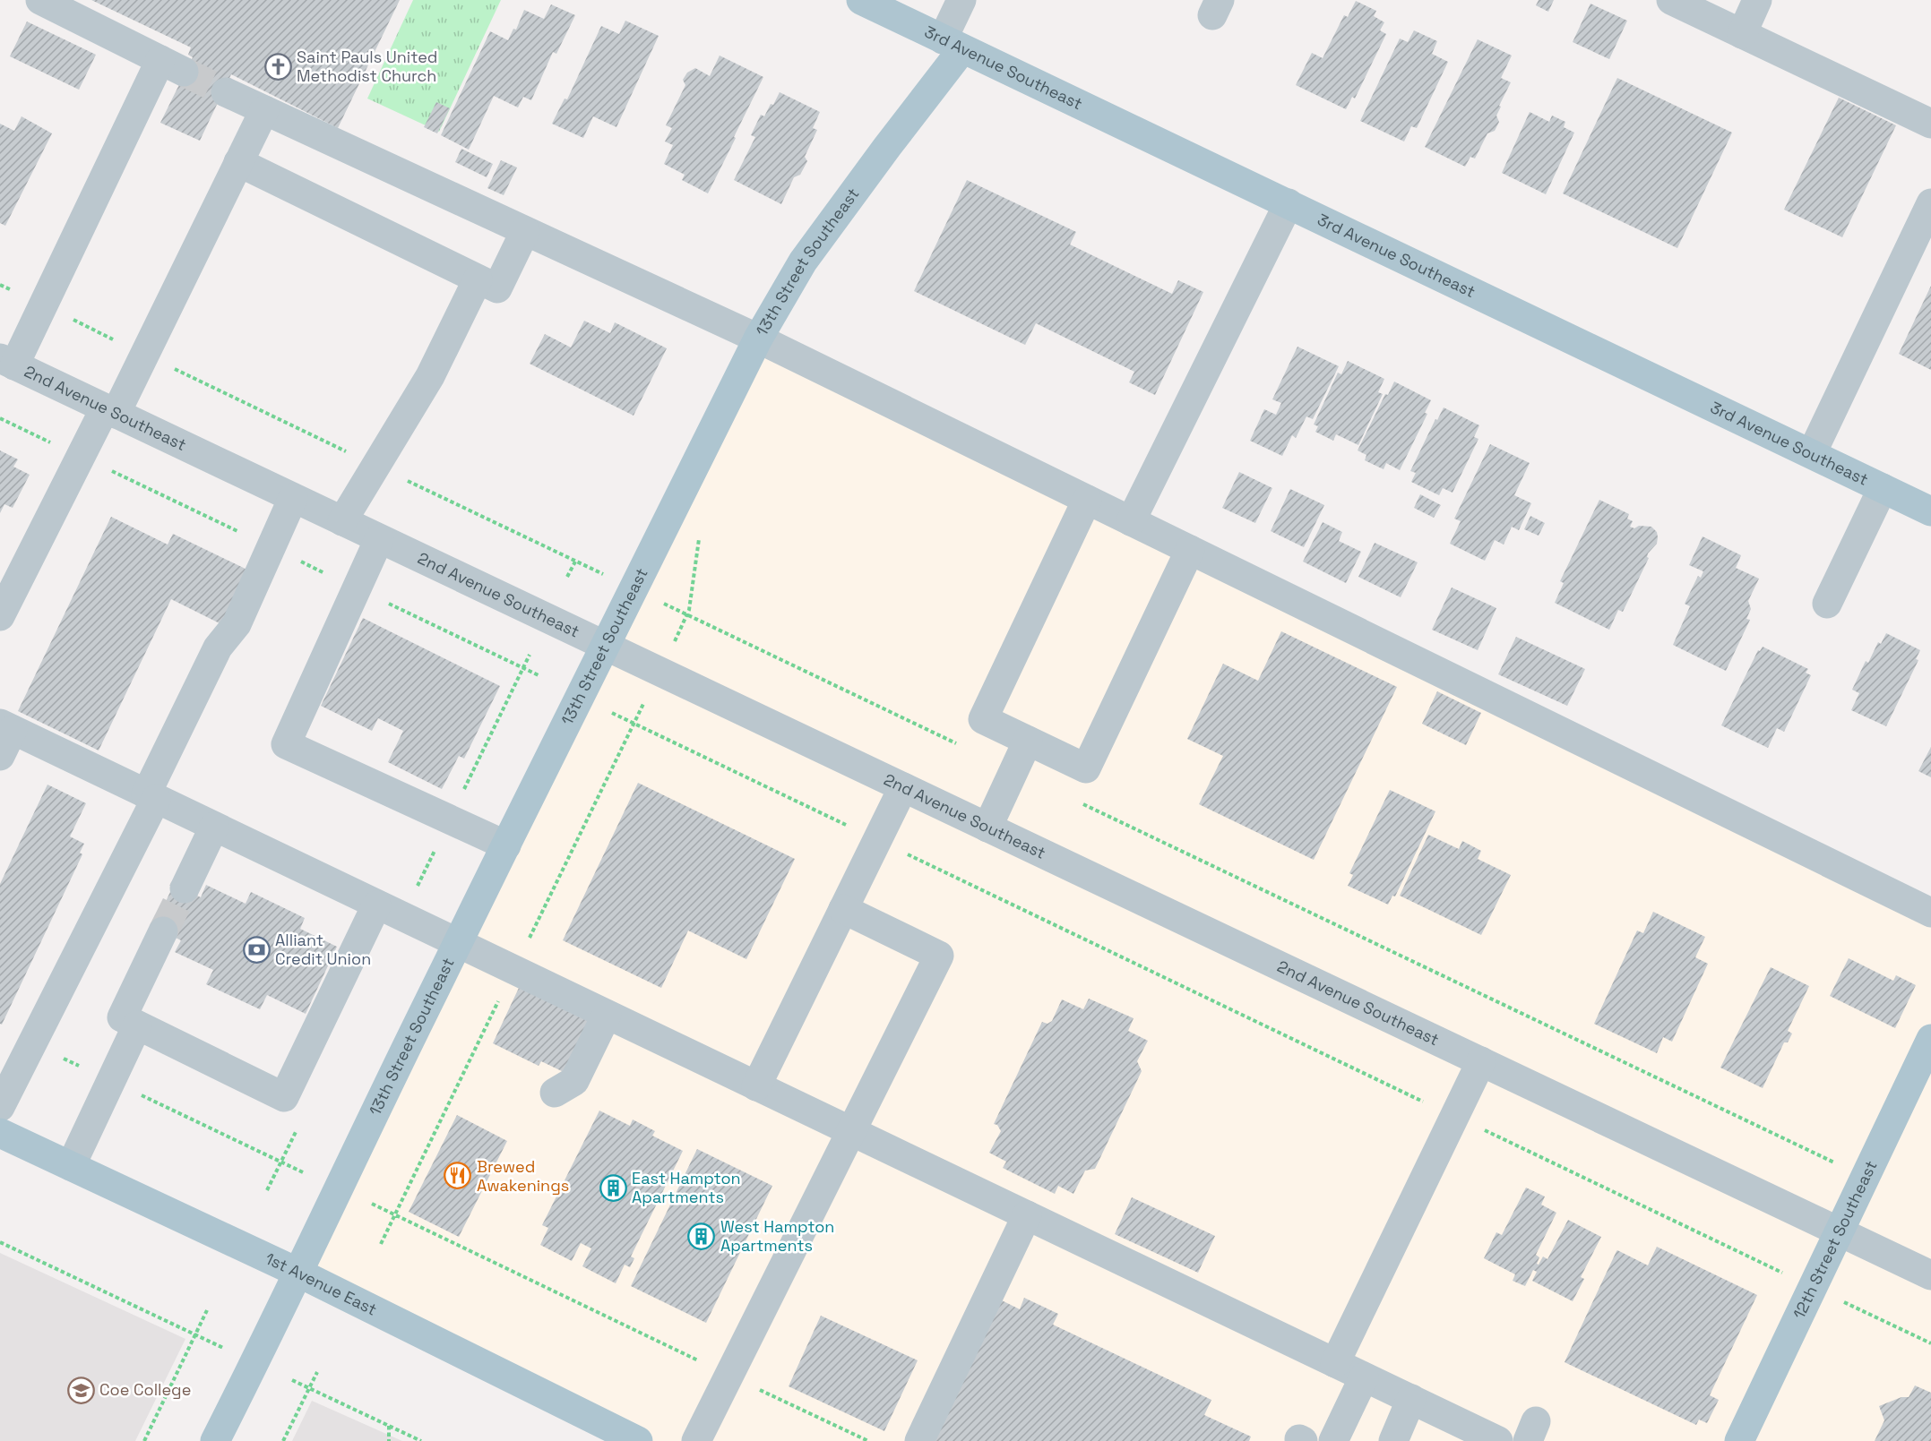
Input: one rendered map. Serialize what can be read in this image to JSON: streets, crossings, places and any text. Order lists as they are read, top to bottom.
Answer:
{
  "streets": {
    "main road": [
      "3rd Avenue Southeast",
      "13th Street Southeast",
      "12th Street Southeast",
      "1st Avenue East"
    ],
    "street": ["2nd Avenue Southeast"]
  },
  "crossings": [
    ["3rd Avenue Southeast", "13th Street Southeast"],
    ["13th Street Southeast", "2nd Avenue Southeast"],
    ["13th Street Southeast", "1st Avenue East"],
    ["2nd Avenue Southeast", "12th Street Southeast"]
  ],
  "places": {
    "church": ["Saint Pauls United Methodist Church"],
    "bank": ["Alliant Credit Union"],
    "restaurant": ["Brewed Awakenings"],
    "building": ["East Hampton Apartments", "West Hampton Apartments"],
    "school or university": ["Coe College"]
  }
}
